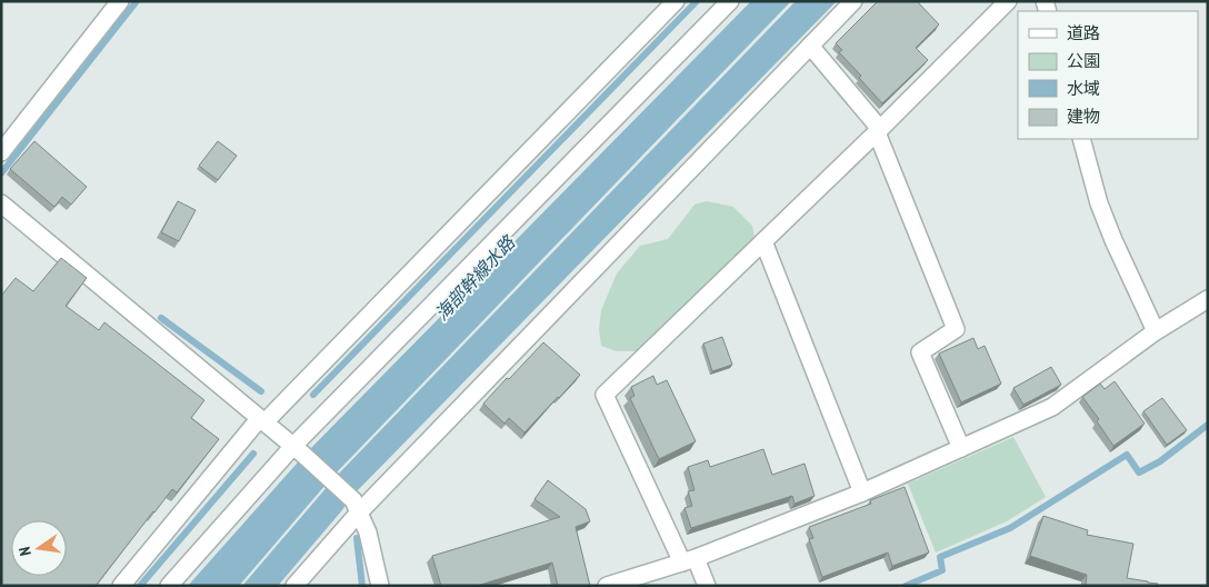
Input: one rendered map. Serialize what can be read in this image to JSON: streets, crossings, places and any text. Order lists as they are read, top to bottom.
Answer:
{
  "water": ["海部幹線水路"],
  "legend": [
    "道路",
    "公園",
    "水域",
    "建物"
  ],
  "north": "left"
}
